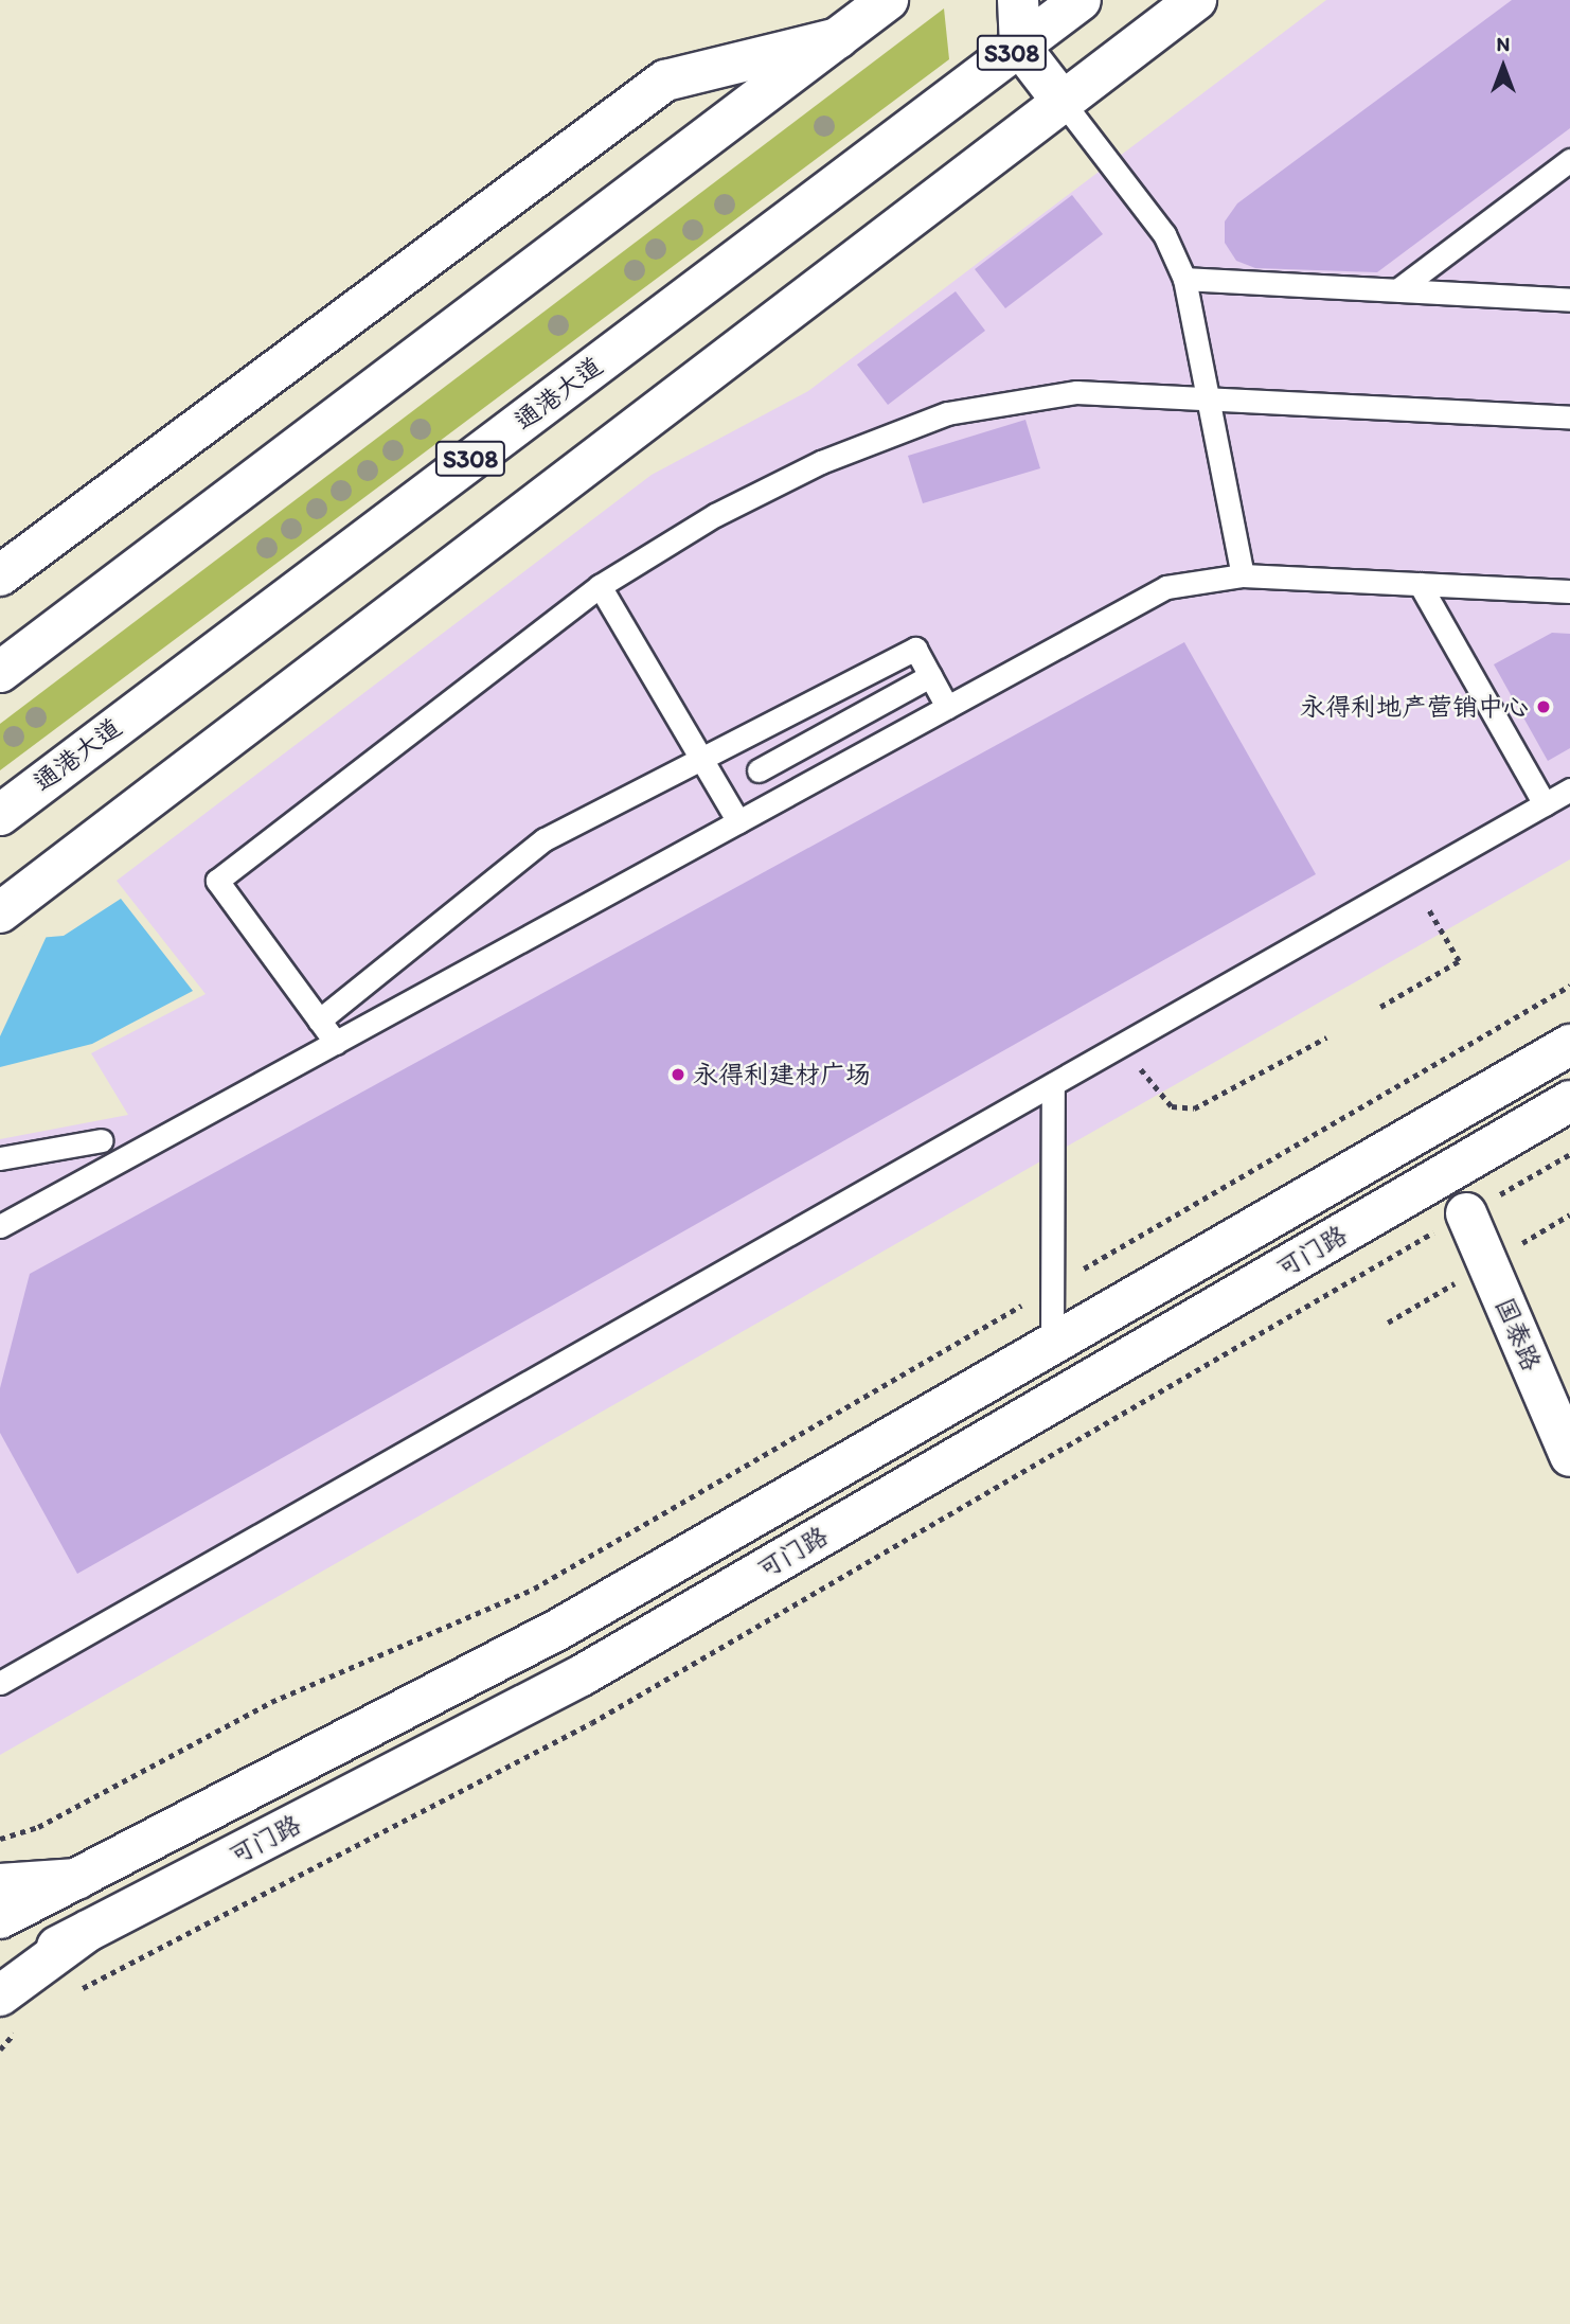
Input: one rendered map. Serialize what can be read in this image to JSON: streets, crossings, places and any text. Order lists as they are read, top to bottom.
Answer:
{
  "streets": {
    "main road": [
      "S308",
      "通港大道",
      "可门路",
      "国泰路"
    ]
  },
  "places": ["永得利地产营销中心", "永得利建材广场"],
  "north": "top"
}
